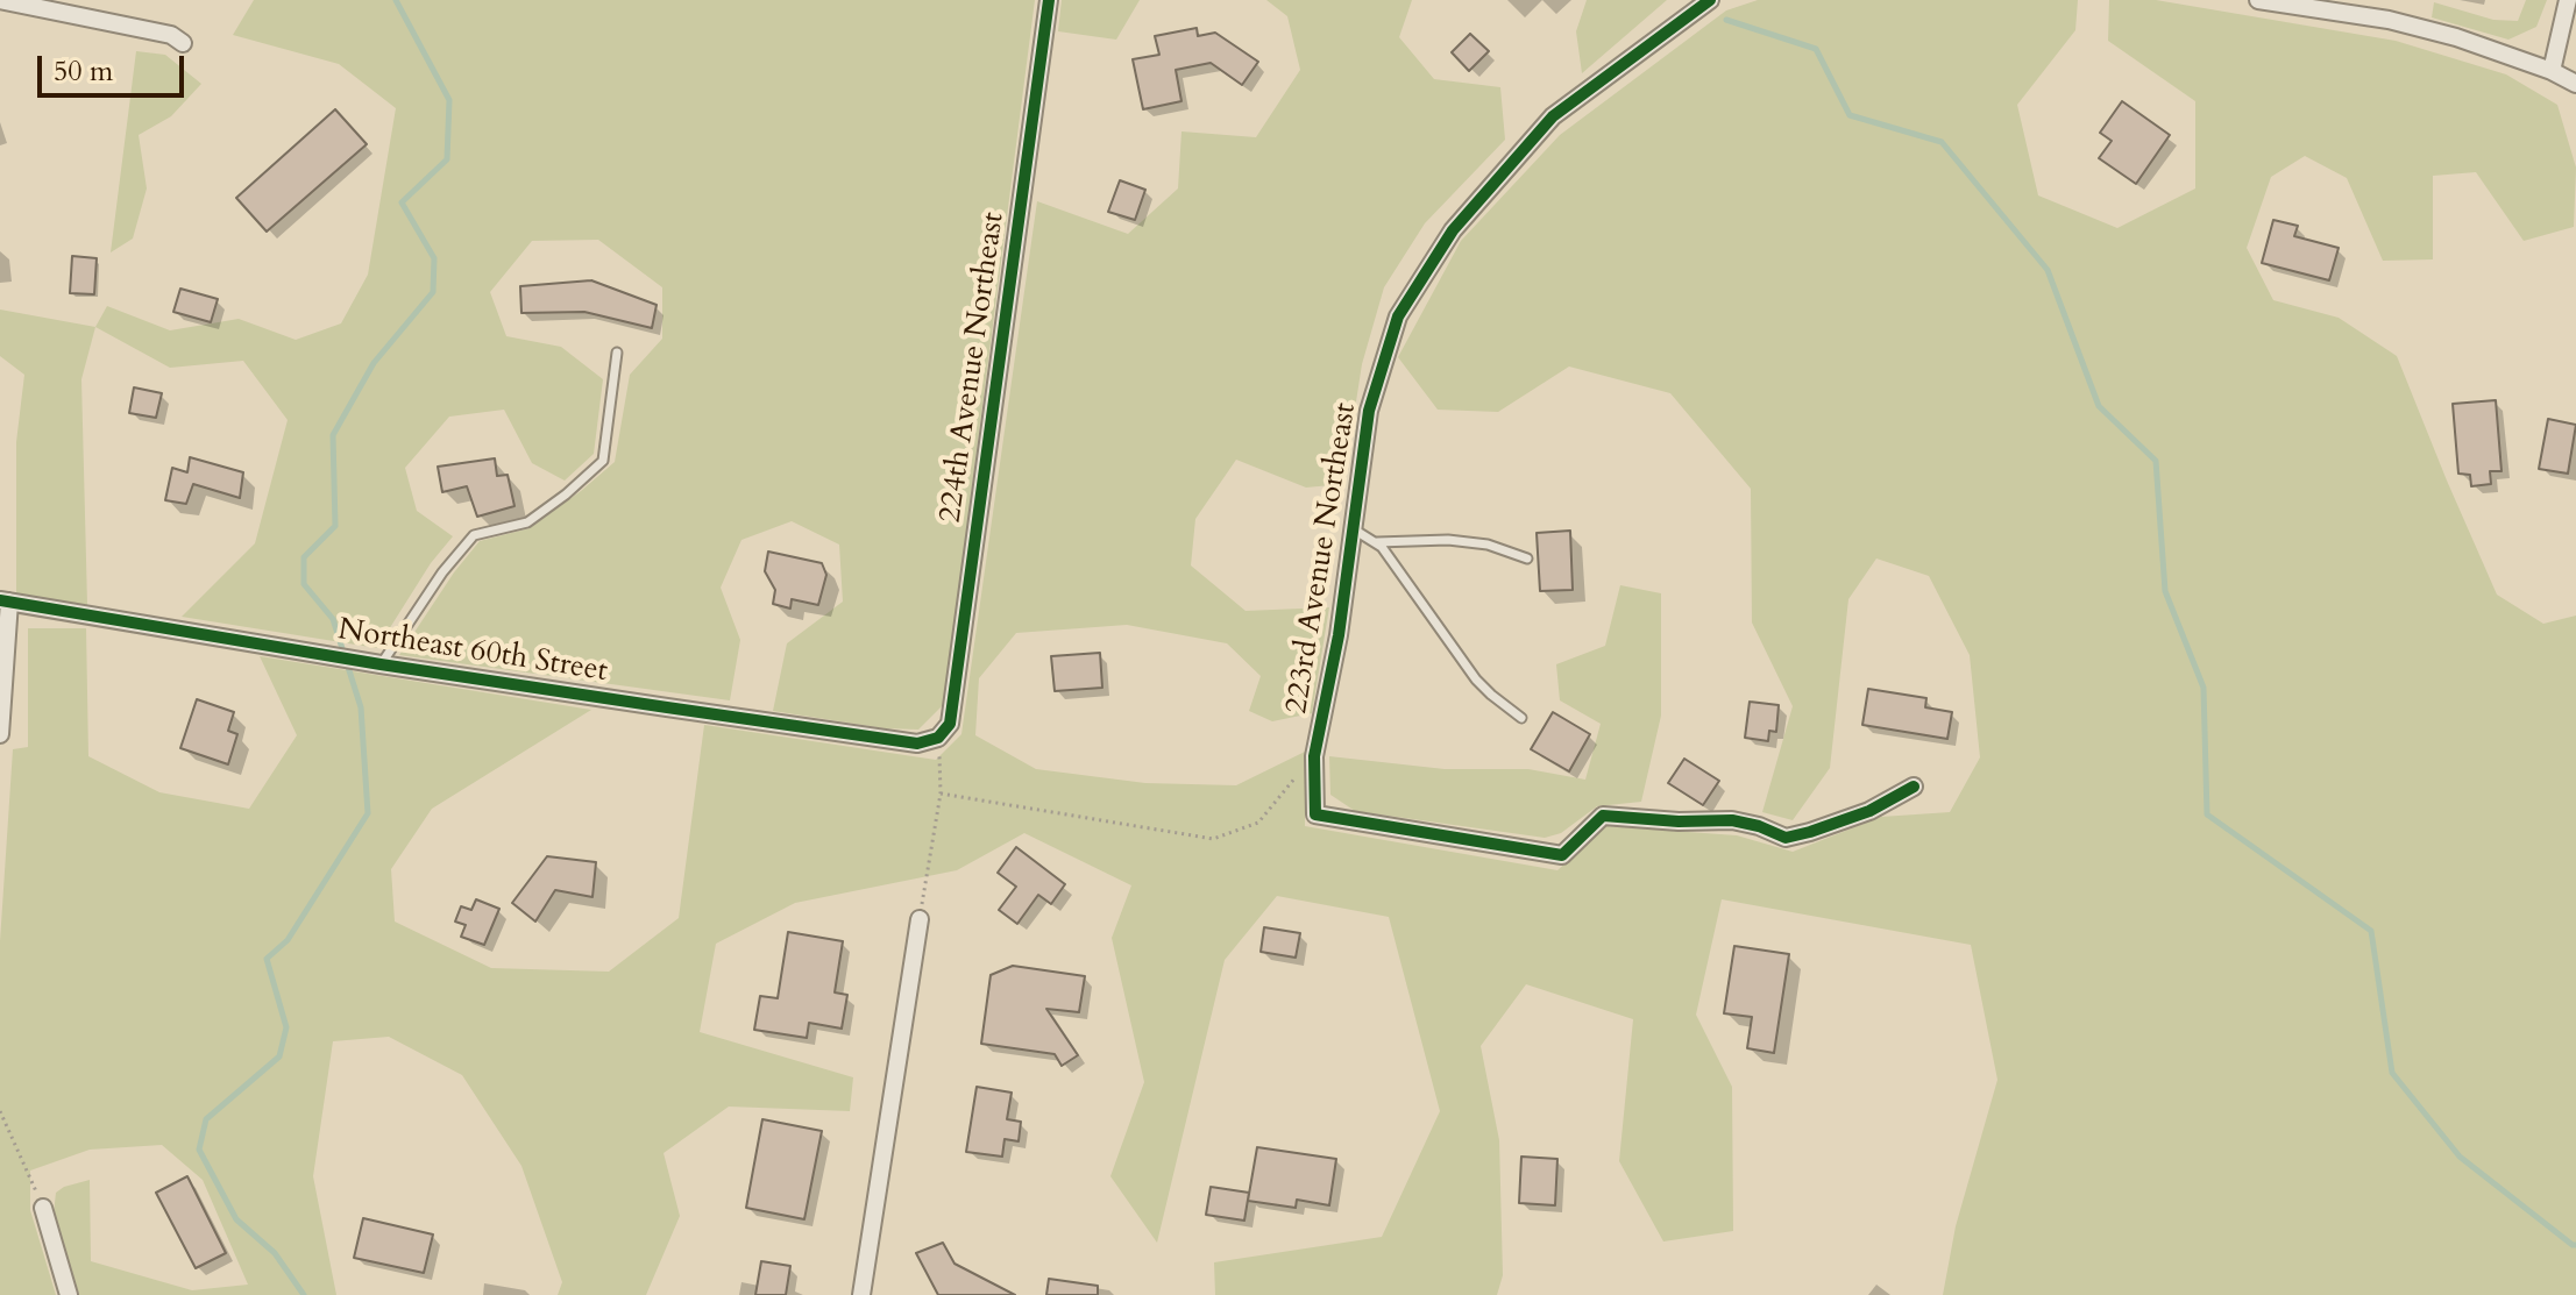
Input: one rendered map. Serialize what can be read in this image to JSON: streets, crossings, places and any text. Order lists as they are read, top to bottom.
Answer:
{
  "streets": {
    "street": ["224th Avenue Northeast", "223rd Avenue Northeast", "Northeast 60th Street"]
  },
  "crossings": [
    ["224th Avenue Northeast", "Northeast 60th Street"]
  ],
  "scale_bar": "50 m"
}
